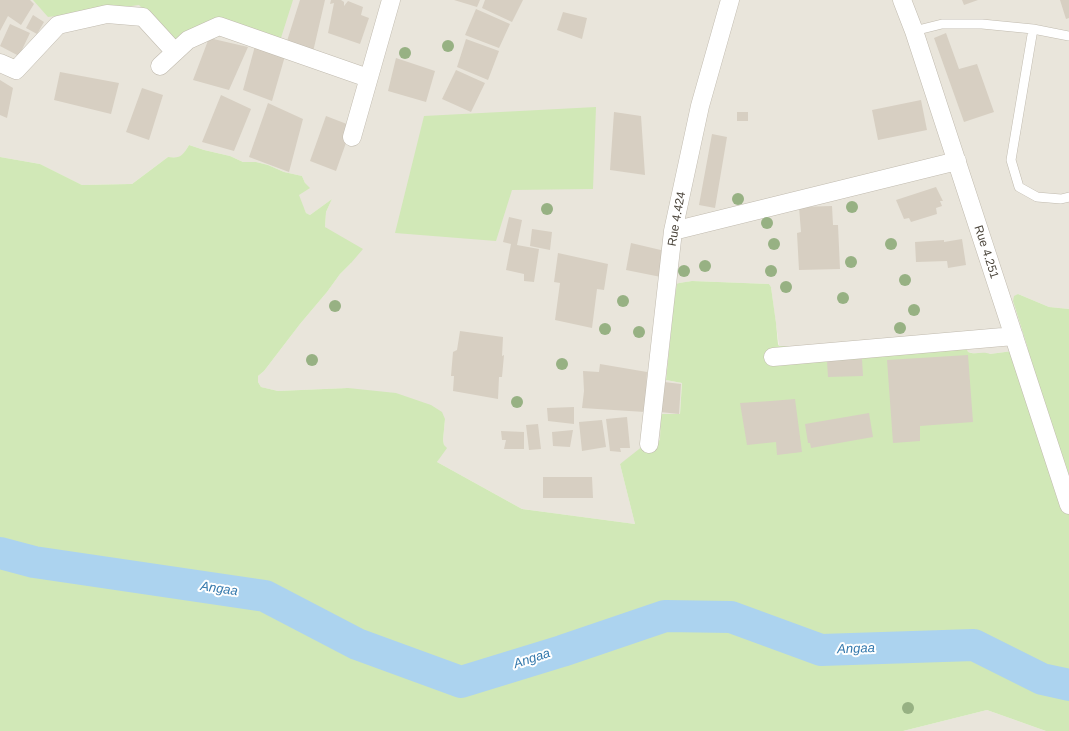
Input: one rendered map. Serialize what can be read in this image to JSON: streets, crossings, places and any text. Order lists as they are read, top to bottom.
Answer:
{
  "streets": {
    "street": ["Rue 4.424", "Rue 4.251"]
  },
  "water": ["Angaa"]
}
